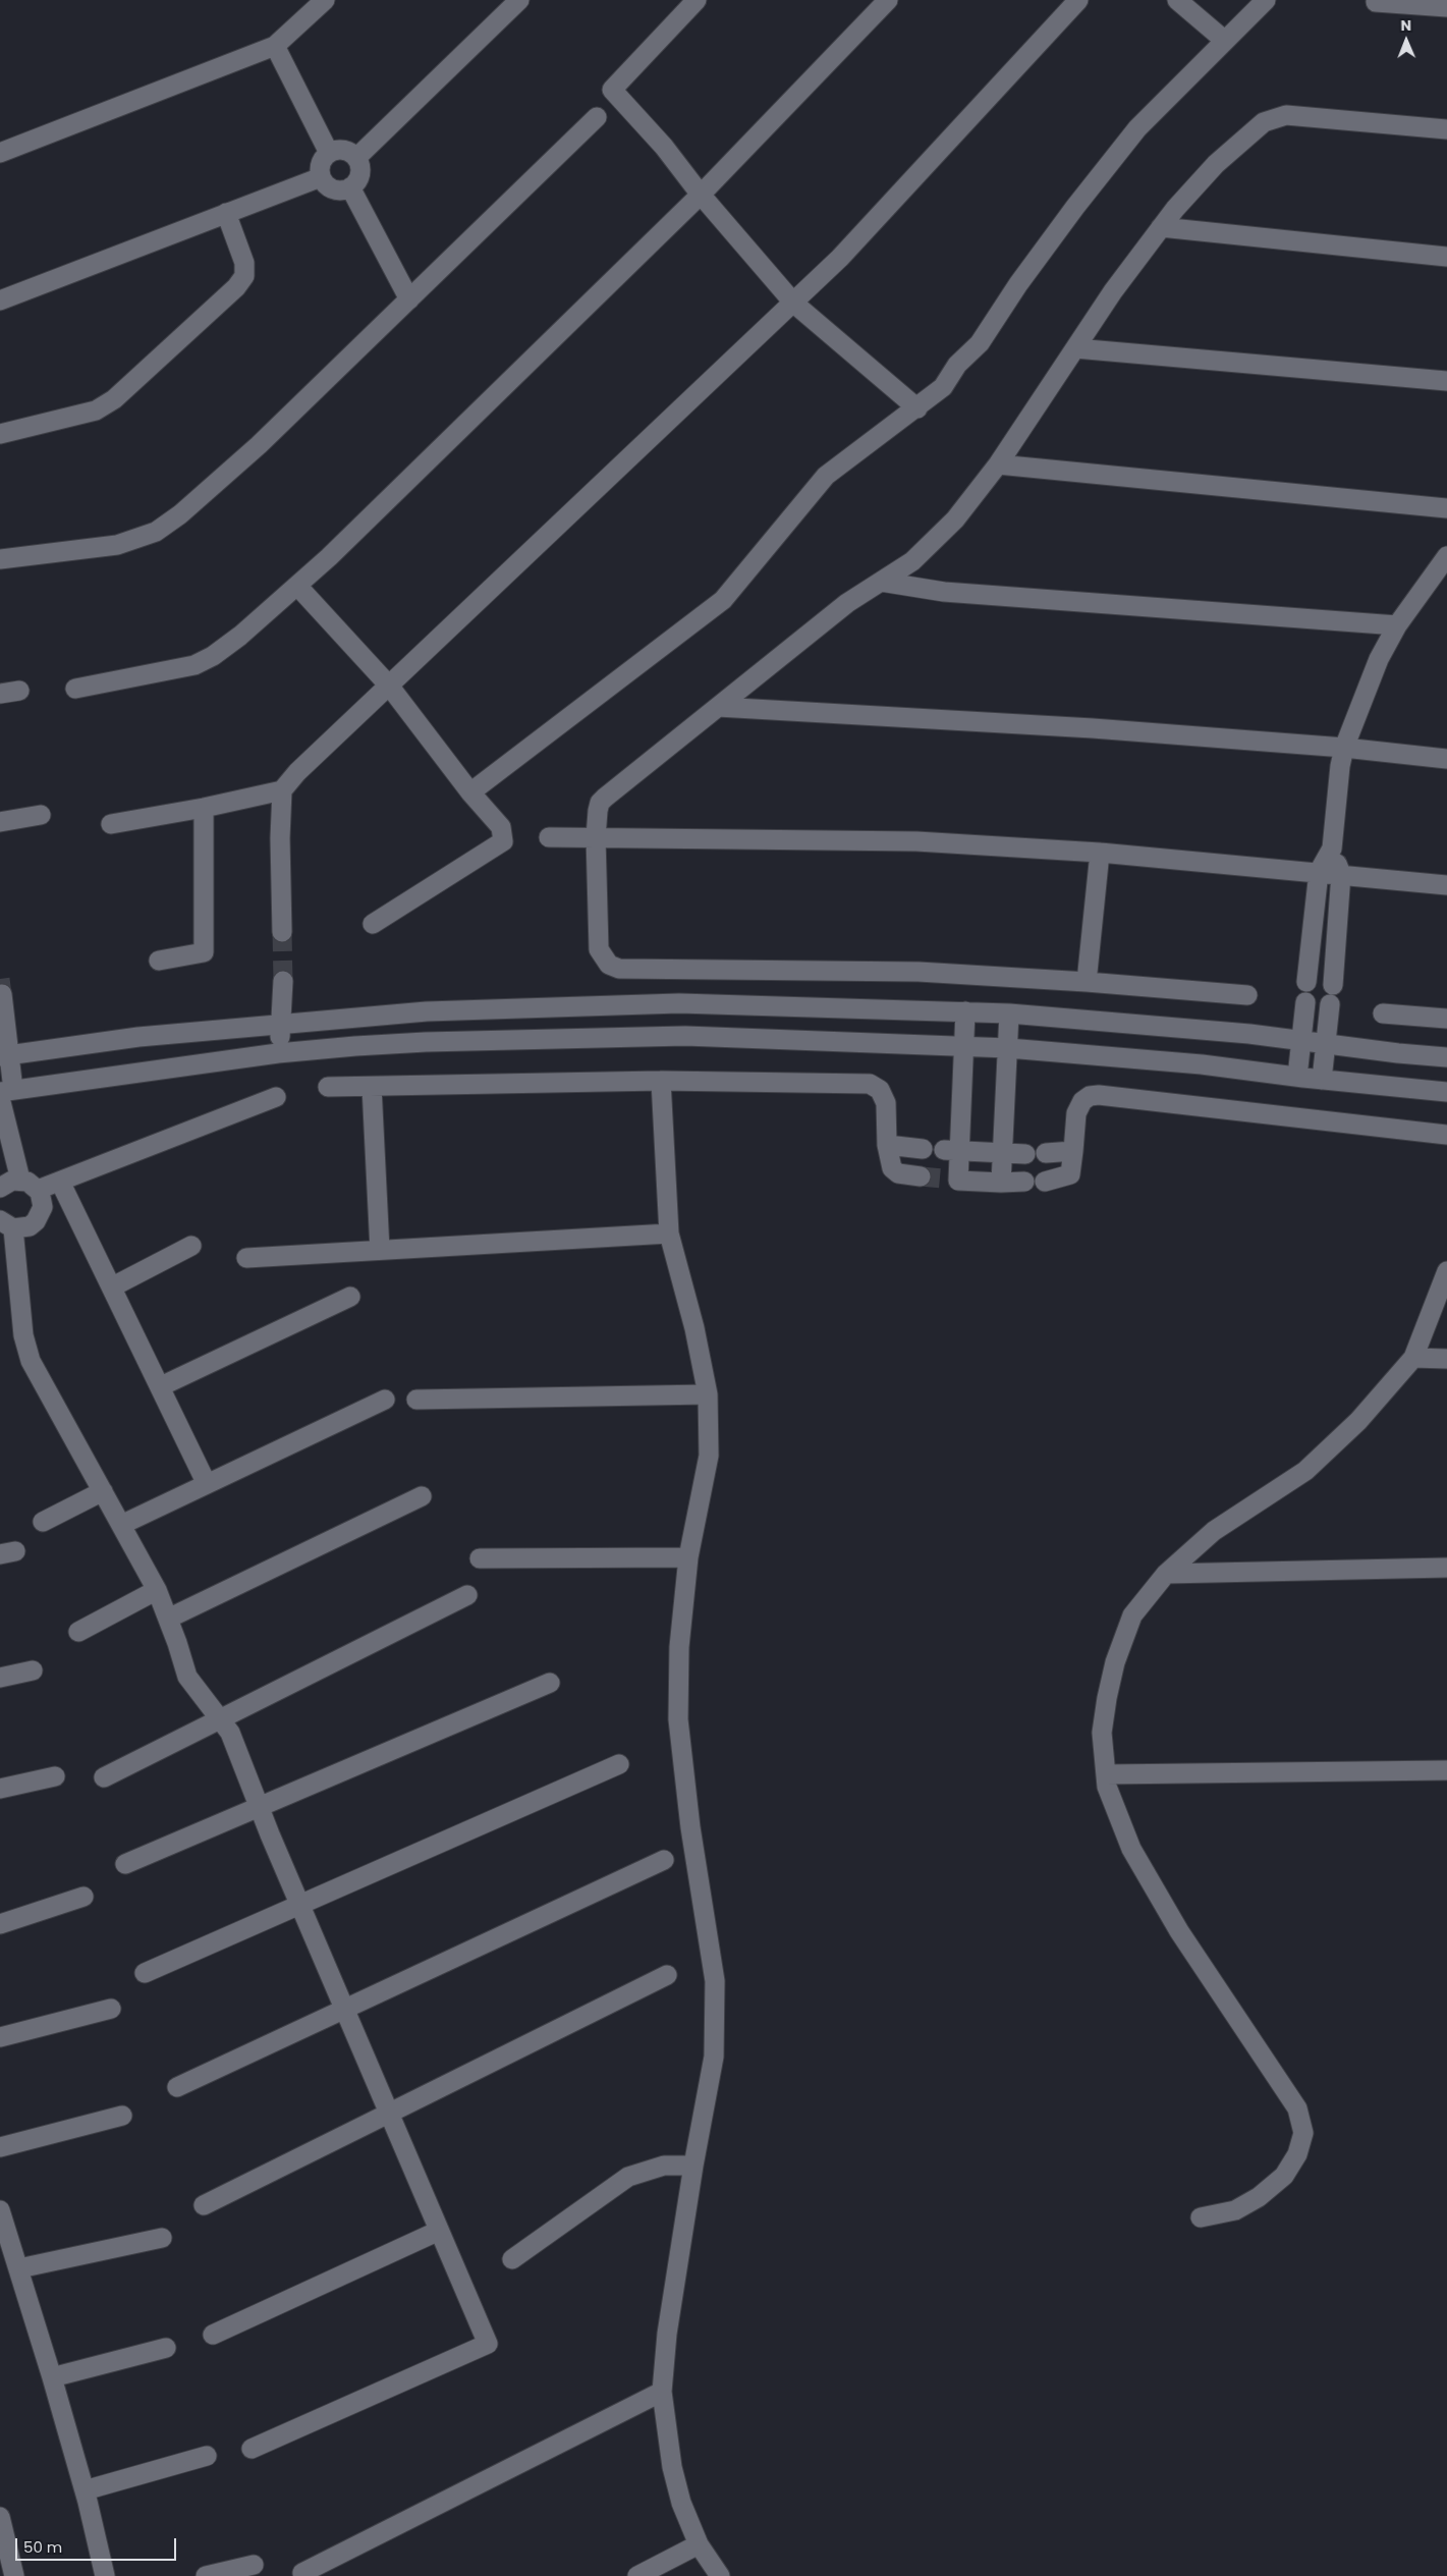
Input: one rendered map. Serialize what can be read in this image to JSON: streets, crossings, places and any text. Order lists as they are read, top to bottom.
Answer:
{
  "scale_bar": "50 m",
  "north": "top"
}
